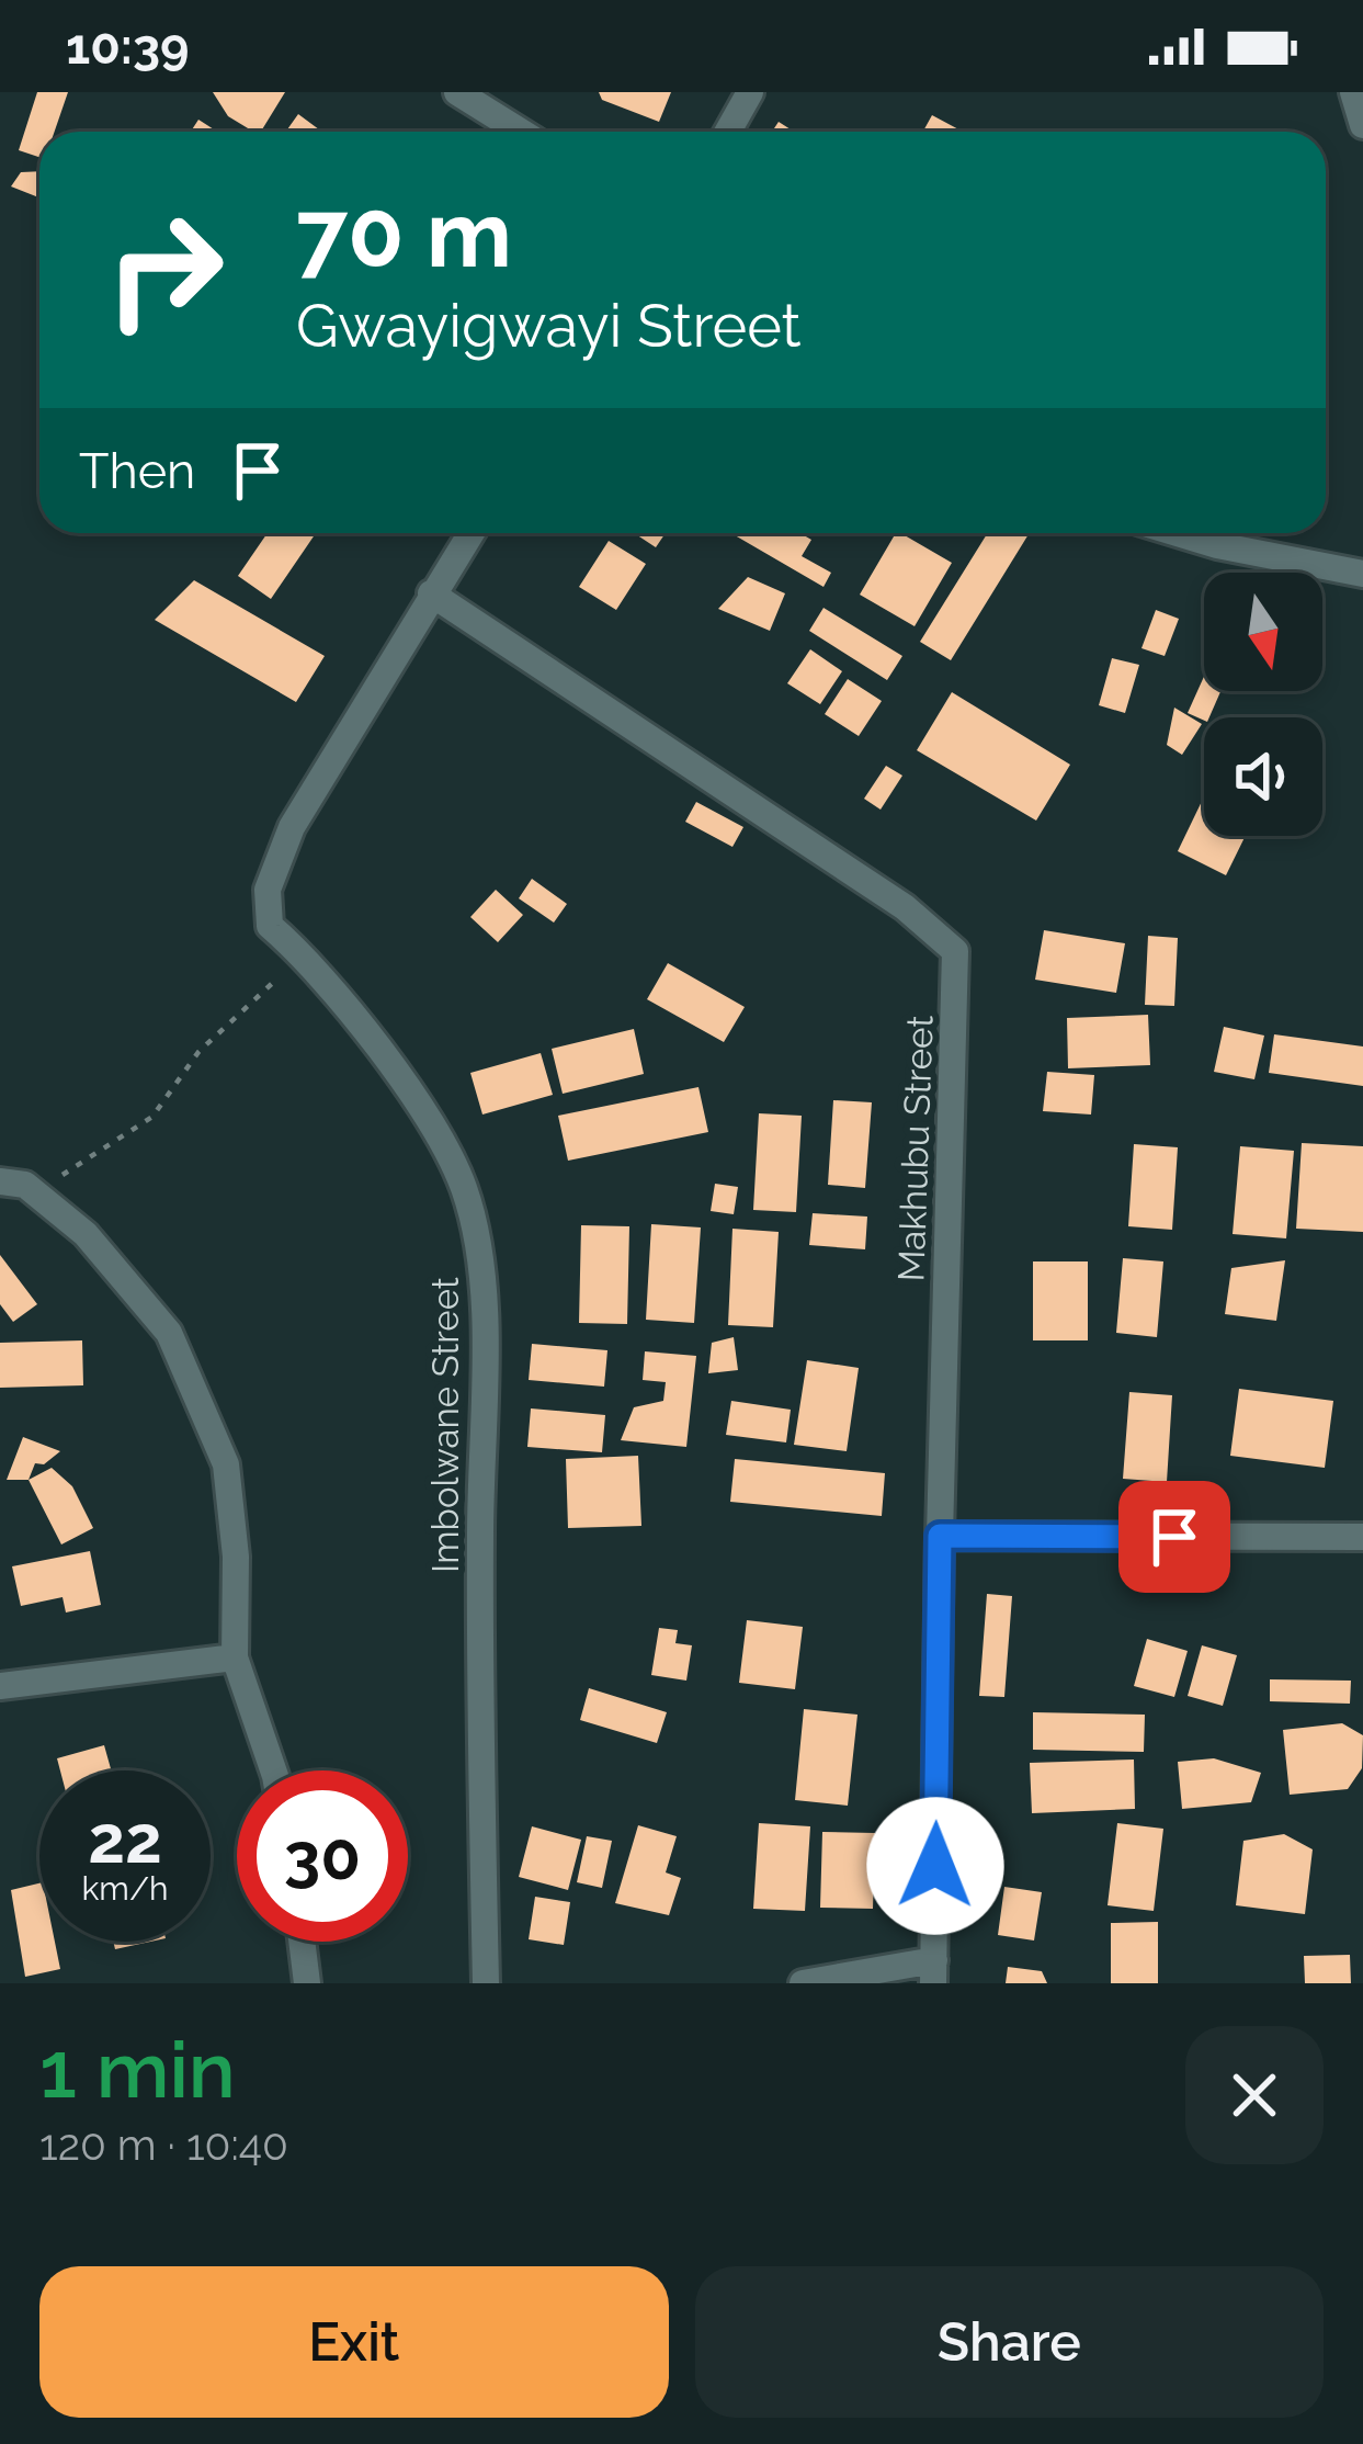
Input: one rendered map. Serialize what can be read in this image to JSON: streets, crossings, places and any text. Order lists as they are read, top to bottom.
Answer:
{
  "streets": {
    "street": ["Makhubu Street", "Imbolwane Street"]
  },
  "crossings": [
    ["Makhubu Street", "Imbolwane Street"]
  ],
  "north": "bottom",
  "page": {
    "status": "10:39",
    "turn": ["70 m", "Gwayigwayi Street"],
    "then": "Then",
    "speed": "22 km/h",
    "limit": "30",
    "heading": ["1 min", "120 m · 10:40"],
    "buttons": ["Exit", "Share"]
  }
}
